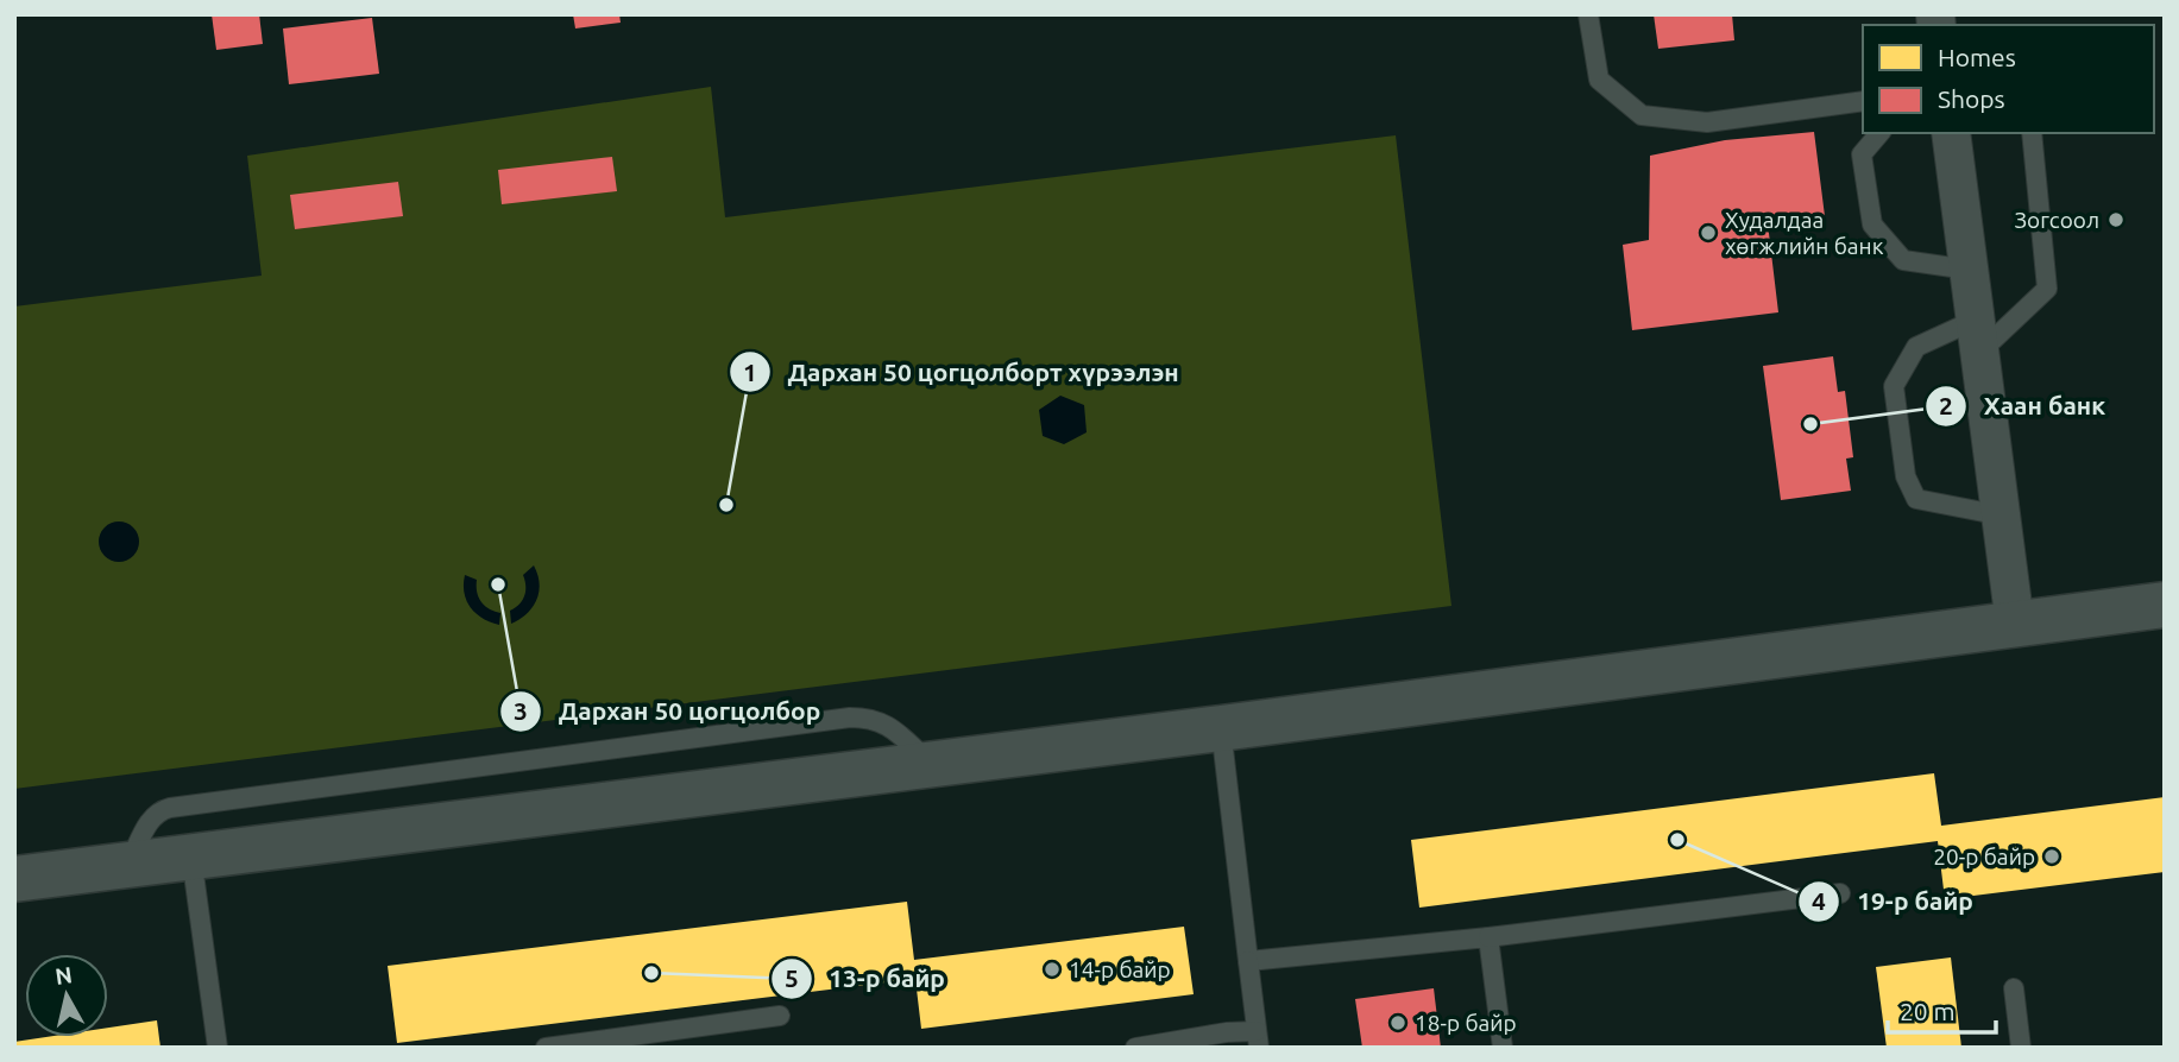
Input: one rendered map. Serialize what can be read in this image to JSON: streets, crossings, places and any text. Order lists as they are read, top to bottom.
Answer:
{
  "places": [
    "Зогсоол",
    "Худалдаа хөгжлийн банк",
    "Хаан банк",
    "Дархан 50 цогцолборт хүрээлэн",
    "Дархан 50 цогцолбор",
    "19-р байр",
    "20-р байр",
    "14-р байр",
    "13-р байр",
    "18-р байр"
  ],
  "legend": ["Homes", "Shops"],
  "scale_bar": "20 m",
  "north": "top"
}
